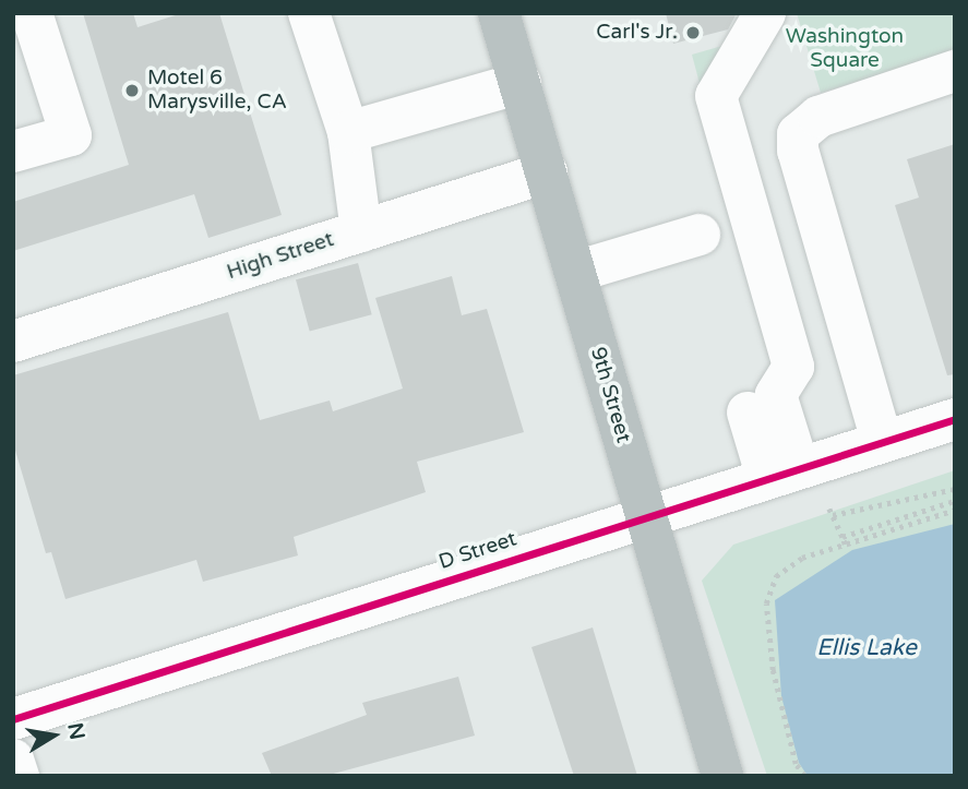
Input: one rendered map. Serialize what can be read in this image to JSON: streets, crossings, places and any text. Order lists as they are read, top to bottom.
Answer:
{
  "streets": {
    "highway": ["9th Street"],
    "street": ["High Street", "D Street"]
  },
  "crossings": [
    ["High Street", "9th Street"],
    ["9th Street", "D Street"]
  ],
  "water": ["Ellis Lake"],
  "parks": ["Washington Square"],
  "places": ["Carl's Jr.", "Motel 6 Marysville, CA"],
  "north": "right"
}
